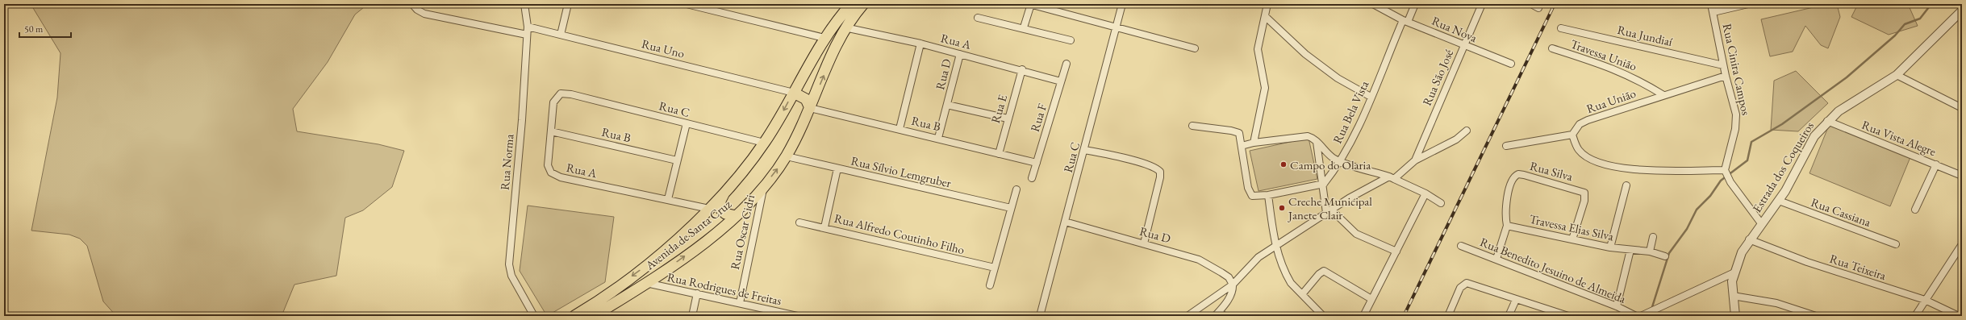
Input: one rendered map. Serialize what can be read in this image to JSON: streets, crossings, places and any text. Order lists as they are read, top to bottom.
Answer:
{
  "streets": {
    "main road": ["Avenida de Santa Cruz"],
    "street": [
      "Rua Nova",
      "Rua Jundiaí",
      "Rua A",
      "Rua Uno",
      "Travessa União",
      "Rua Cinira Campos",
      "Rua D",
      "Rua São José",
      "Rua União",
      "Rua C",
      "Rua E",
      "Rua Bela Vista",
      "Rua F",
      "Rua B",
      "Rua Vista Alegre",
      "Rua Norma",
      "Estrada dos Coqueiros",
      "Rua Silva",
      "Rua Sílvio Lemgruber",
      "Rua Cassiana",
      "Travessa Elias Silva",
      "Rua Oscar Cidri",
      "Rua Alfredo Coutinho Filho",
      "Rua Teixeira",
      "Rua Benedito Jesuino de Almeida",
      "Rua Rodrigues de Freitas"
    ]
  },
  "crossings": [
    ["Rua Nova", "Rua São José"],
    ["Rua Nova", "Rua Bela Vista"],
    ["Rua Jundiaí", "Rua Cinira Campos"],
    ["Rua A", "Rua D"],
    ["Rua A", "Rua C"],
    ["Rua A", "Rua E"],
    ["Rua A", "Rua F"],
    ["Rua A", "Rua B"],
    ["Rua A", "Avenida de Santa Cruz"],
    ["Rua Uno", "Rua Norma"],
    ["Rua Uno", "Avenida de Santa Cruz"],
    ["Travessa União", "Rua União"],
    ["Rua Cinira Campos", "Rua União"],
    ["Rua D", "Rua C"],
    ["Rua D", "Rua B"],
    ["Rua C", "Avenida de Santa Cruz"],
    ["Rua E", "Rua B"],
    ["Rua F", "Rua B"],
    ["Rua B", "Avenida de Santa Cruz"],
    ["Rua Vista Alegre", "Estrada dos Coqueiros"],
    ["Estrada dos Coqueiros", "Rua Cassiana"],
    ["Estrada dos Coqueiros", "Rua Teixeira"],
    ["Rua Silva", "Travessa Elias Silva"],
    ["Rua Sílvio Lemgruber", "Avenida de Santa Cruz"],
    ["Rua Oscar Cidri", "Avenida de Santa Cruz"],
    ["Rua Oscar Cidri", "Rua Rodrigues de Freitas"],
    ["Avenida de Santa Cruz", "Rua Rodrigues de Freitas"]
  ],
  "places": ["Campo do Olaria", "Creche Municipal Janete Clair"],
  "scale_bar": "50 m"
}
